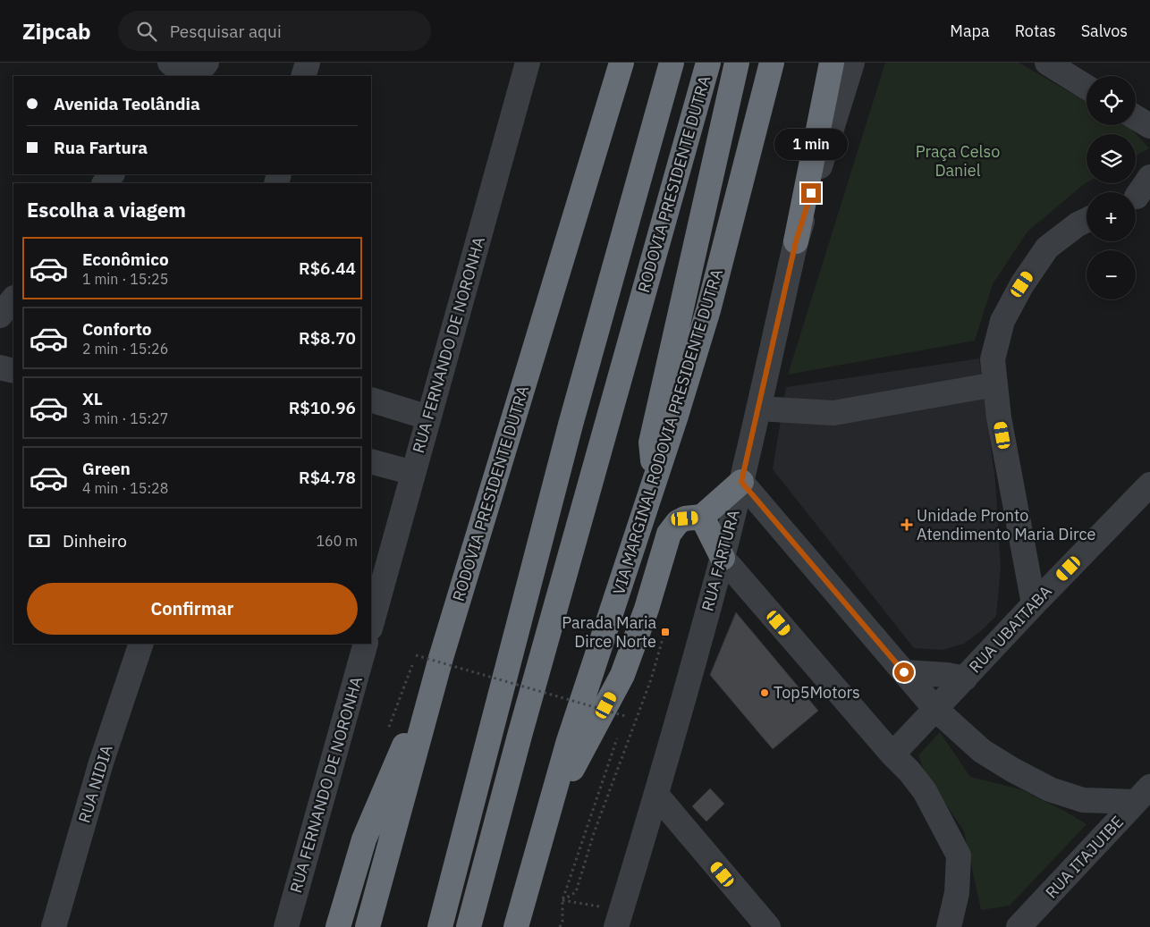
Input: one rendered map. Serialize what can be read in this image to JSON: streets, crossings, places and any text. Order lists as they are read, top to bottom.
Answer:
{
  "streets": {
    "highway": ["RODOVIA PRESIDENTE DUTRA", "VIA MARGINAL RODOVIA PRESIDENTE DUTRA"],
    "street": [
      "RUA FERNANDO DE NORONHA",
      "RUA FARTURA",
      "RUA UBAITABA",
      "RUA NIDIA",
      "RUA ITAJUIBE"
    ]
  },
  "parks": ["Praça Celso Daniel"],
  "places": {
    "health": ["Unidade Pronto Atendimento Maria Dirce"],
    "transit": ["Parada Maria Dirce Norte"],
    "other": ["Top5Motors"]
  },
  "page": {
    "header": "Zipcab",
    "search": "Pesquisar aqui",
    "nav": ["Mapa", "Rotas", "Salvos"],
    "map_buttons": ["+", "−"],
    "banner": ["Avenida Teolândia", "Rua Fartura"],
    "bubble": "1 min",
    "heading": "Escolha a viagem",
    "list": [
      {
        "name": "Econômico",
        "note": "1 min · 15:25",
        "value": "R$6.44"
      },
      {
        "name": "Conforto",
        "note": "2 min · 15:26",
        "value": "R$8.70"
      },
      {
        "name": "XL",
        "note": "3 min · 15:27",
        "value": "R$10.96"
      },
      {
        "name": "Green",
        "note": "4 min · 15:28",
        "value": "R$4.78"
      }
    ],
    "pay": ["Dinheiro", "160 m"],
    "buttons": "Confirmar"
  }
}
